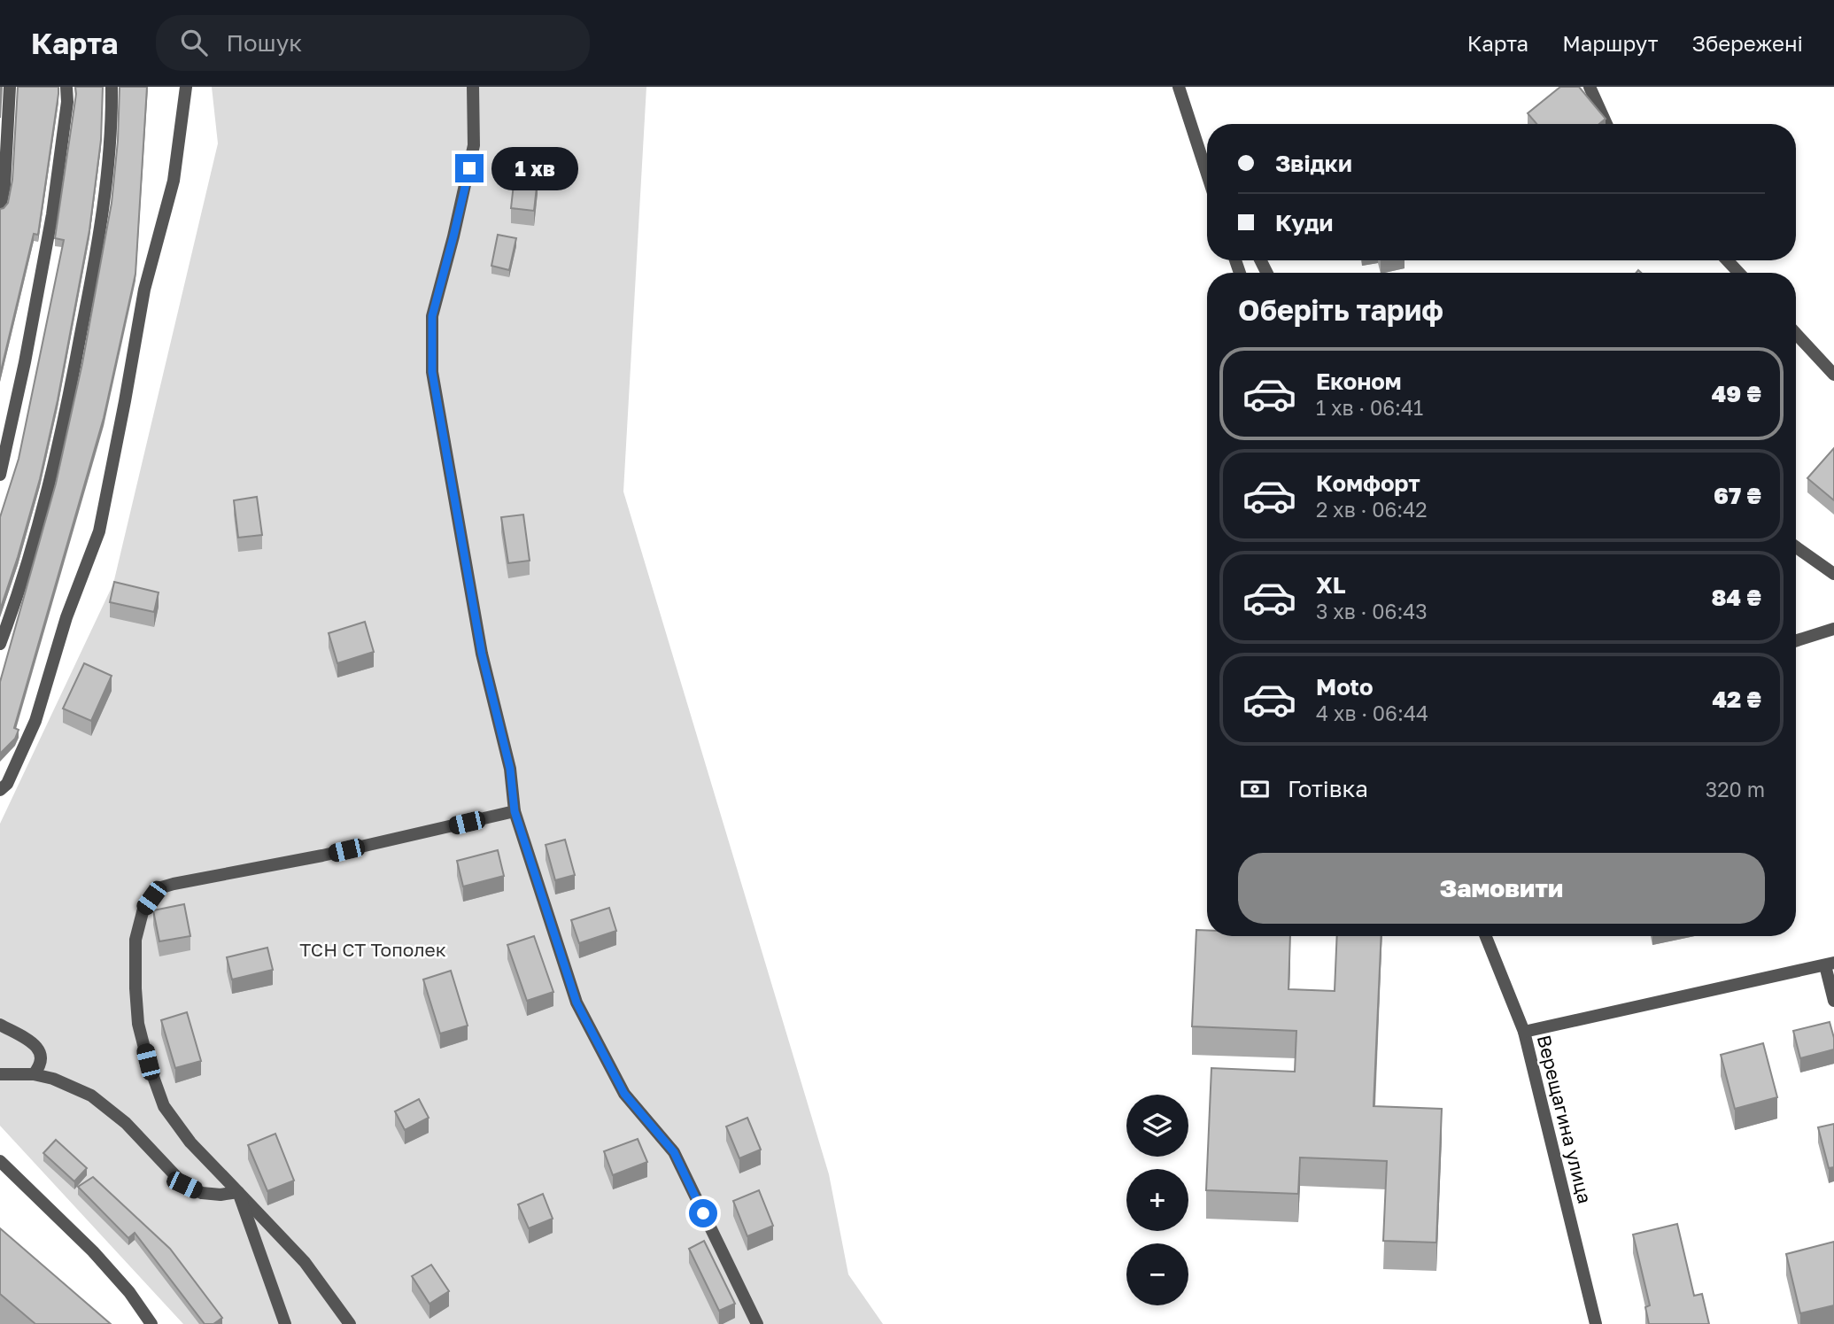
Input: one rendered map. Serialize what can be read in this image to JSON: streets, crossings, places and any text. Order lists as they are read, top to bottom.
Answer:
{
  "streets": {
    "street": ["Верещагина улица"]
  },
  "parks": ["ТСН СТ Тополек"],
  "page": {
    "header": "Карта",
    "search": "Пошук",
    "nav": ["Карта", "Маршрут", "Збережені"],
    "banner": ["Звідки", "Куди"],
    "bubble": "1 хв",
    "heading": "Оберіть тариф",
    "list": [
      {
        "name": "Економ",
        "note": "1 хв · 06:41",
        "value": "49 ₴"
      },
      {
        "name": "Комфорт",
        "note": "2 хв · 06:42",
        "value": "67 ₴"
      },
      {
        "name": "XL",
        "note": "3 хв · 06:43",
        "value": "84 ₴"
      },
      {
        "name": "Moto",
        "note": "4 хв · 06:44",
        "value": "42 ₴"
      }
    ],
    "pay": ["Готівка", "320 m"],
    "buttons": "Замовити",
    "map_buttons": ["+", "−"]
  }
}
